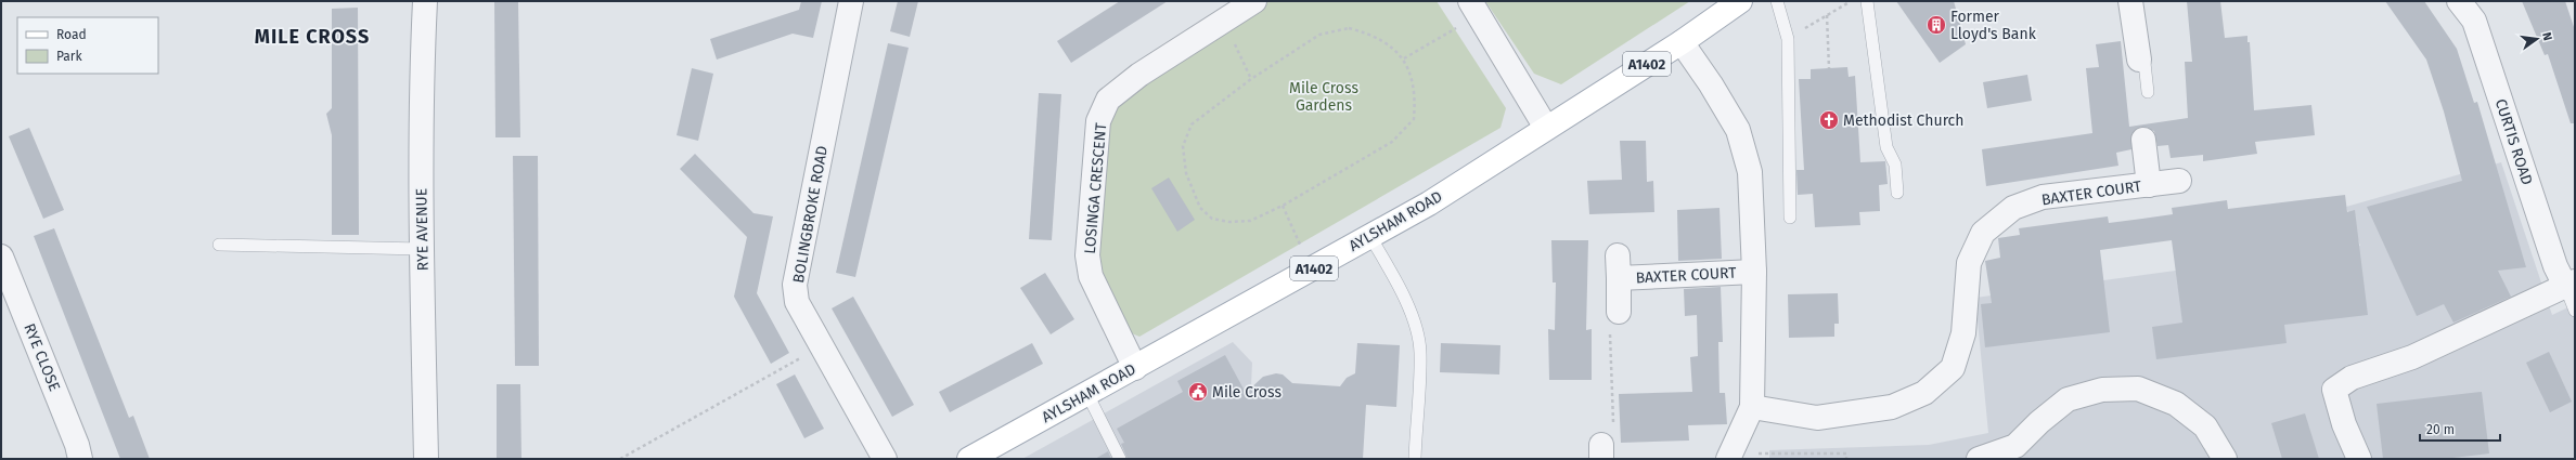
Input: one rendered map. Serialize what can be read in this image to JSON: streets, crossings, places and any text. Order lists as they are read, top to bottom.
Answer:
{
  "streets": {
    "main road": ["A1402", "AYLSHAM ROAD"],
    "street": [
      "CURTIS ROAD",
      "LOSINGA CRESCENT",
      "BAXTER COURT",
      "BOLINGBROKE ROAD",
      "RYE AVENUE",
      "RYE CLOSE"
    ]
  },
  "crossings": [
    ["LOSINGA CRESCENT", "AYLSHAM ROAD"],
    ["BAXTER COURT", "AYLSHAM ROAD"]
  ],
  "districts": ["MILE CROSS"],
  "parks": ["Mile Cross Gardens"],
  "places": {
    "building": ["Former Lloyd's Bank"],
    "church": ["Methodist Church"],
    "public building": ["Mile Cross"]
  },
  "legend": ["Road", "Park"],
  "scale_bar": "20 m",
  "north": "right"
}
